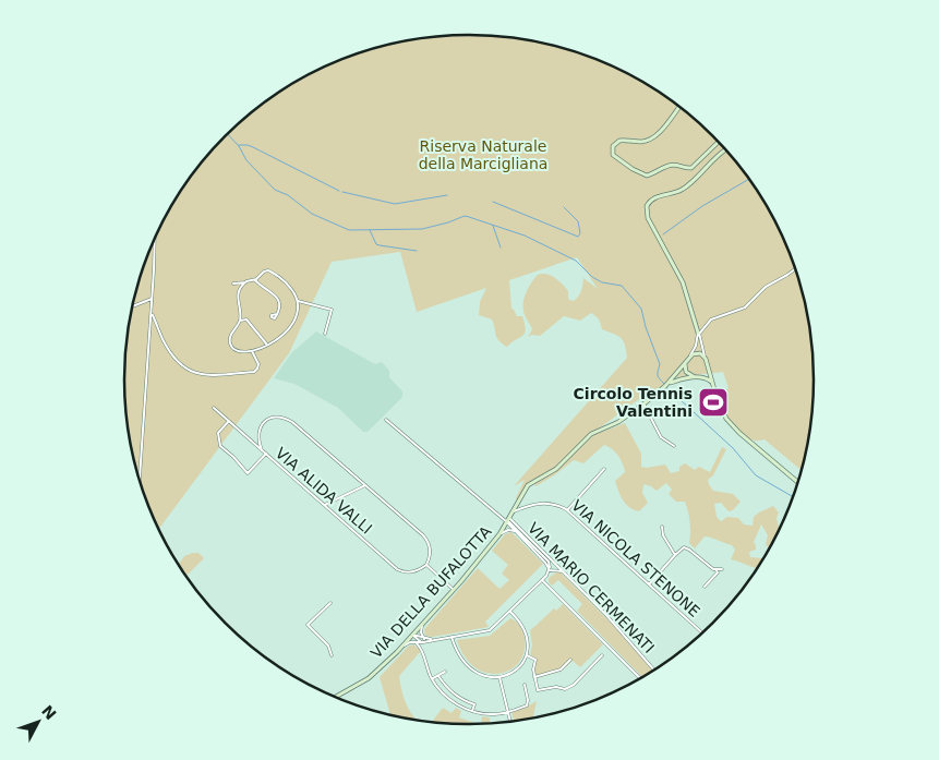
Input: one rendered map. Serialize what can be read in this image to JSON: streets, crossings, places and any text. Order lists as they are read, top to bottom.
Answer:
{
  "streets": {
    "street": [
      "VIA ALIDA VALLI",
      "VIA NICOLA STENONE",
      "VIA MARIO CERMENATI",
      "VIA DELLA BUFALOTTA"
    ]
  },
  "crossings": [
    ["VIA NICOLA STENONE", "VIA DELLA BUFALOTTA"],
    ["VIA MARIO CERMENATI", "VIA DELLA BUFALOTTA"]
  ],
  "parks": ["Riserva Naturale della Marcigliana"],
  "places": {
    "sports": ["Circolo Tennis Valentini"]
  },
  "north": "top right"
}
